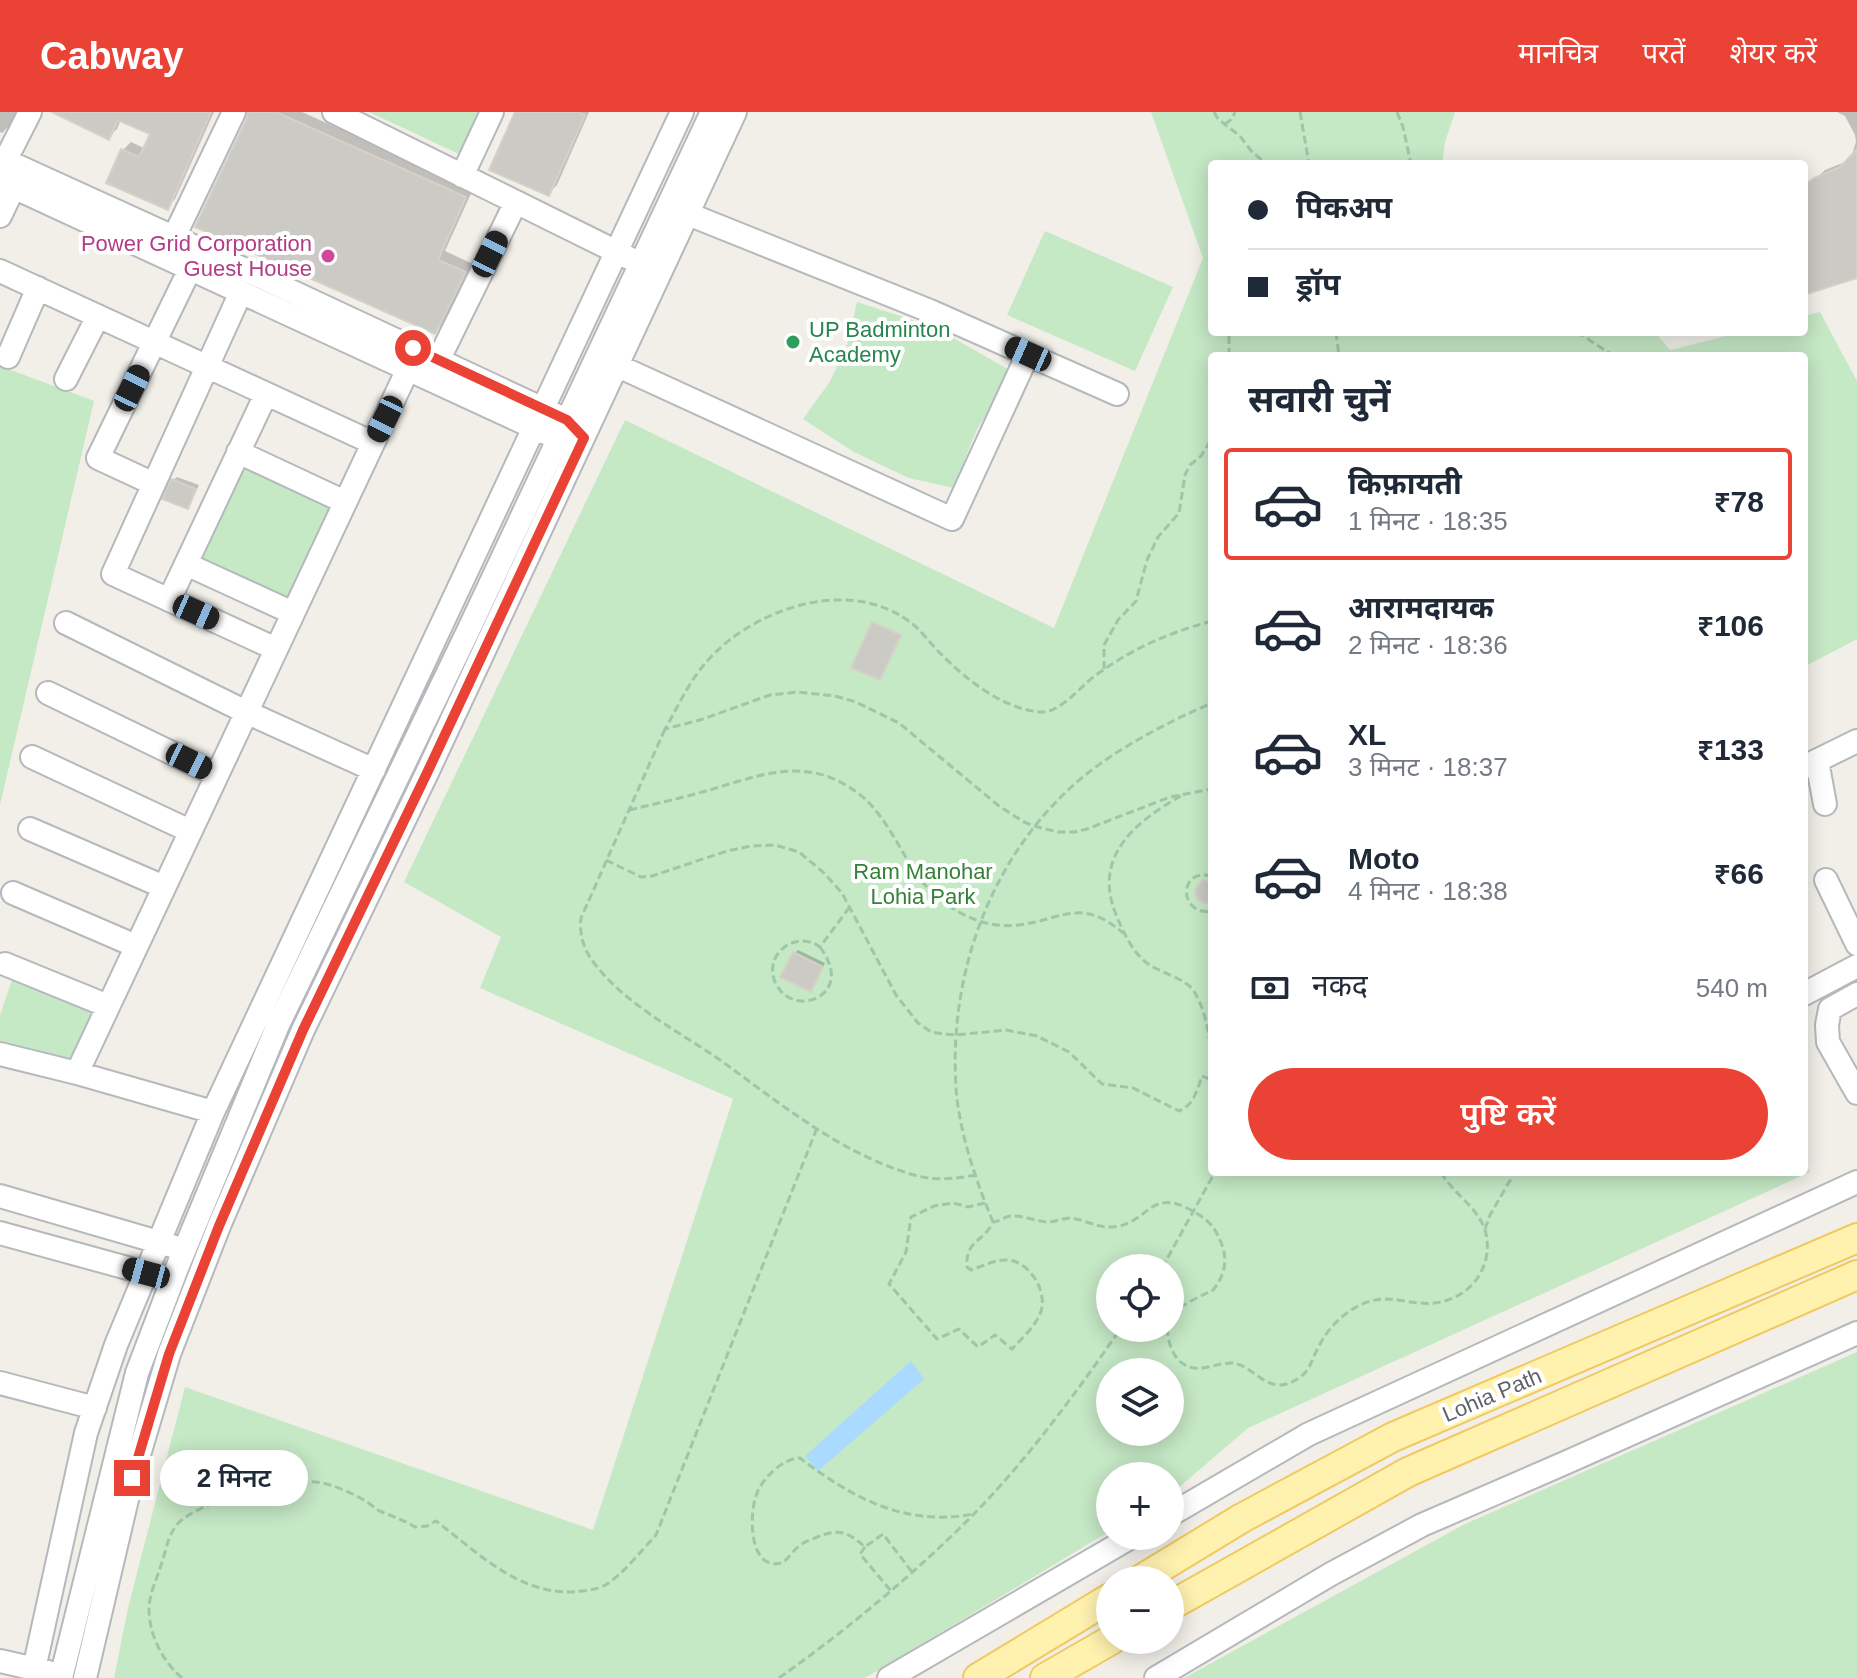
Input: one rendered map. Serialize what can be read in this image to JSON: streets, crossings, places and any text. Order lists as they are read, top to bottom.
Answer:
{
  "streets": {
    "main road": ["Lohia Path"]
  },
  "parks": ["Ram Manohar Lohia Park"],
  "places": ["Power Grid Corporation Guest House", "UP Badminton Academy"],
  "page": {
    "header": "Cabway",
    "nav": ["मानचित्र", "परतें", "शेयर करें"],
    "banner": ["पिकअप", "ड्रॉप"],
    "heading": "सवारी चुनें",
    "list": [
      {
        "name": "किफ़ायती",
        "note": "1 मिनट · 18:35",
        "value": "₹78"
      },
      {
        "name": "आरामदायक",
        "note": "2 मिनट · 18:36",
        "value": "₹106"
      },
      {
        "name": "XL",
        "note": "3 मिनट · 18:37",
        "value": "₹133"
      },
      {
        "name": "Moto",
        "note": "4 मिनट · 18:38",
        "value": "₹66"
      }
    ],
    "pay": ["नकद", "540 m"],
    "buttons": "पुष्टि करें",
    "map_buttons": ["+", "−"],
    "bubble": "2 मिनट"
  }
}
